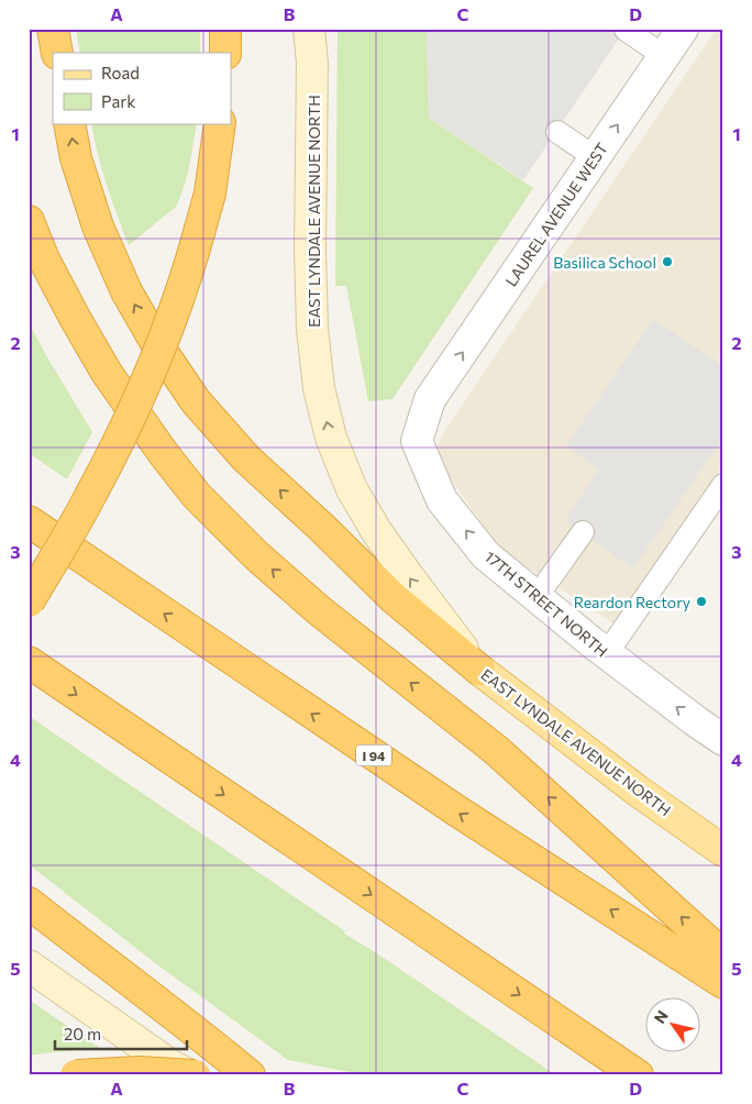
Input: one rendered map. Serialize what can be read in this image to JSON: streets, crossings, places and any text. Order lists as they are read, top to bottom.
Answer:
{
  "streets": {
    "highway": ["I 94"],
    "main road": ["EAST LYNDALE AVENUE NORTH"],
    "street": ["LAUREL AVENUE WEST", "17TH STREET NORTH"]
  },
  "crossings": [
    ["LAUREL AVENUE WEST", "17TH STREET NORTH"]
  ],
  "one_way": ["EAST LYNDALE AVENUE NORTH", "LAUREL AVENUE WEST", "17TH STREET NORTH"],
  "places": ["Basilica School", "Reardon Rectory"],
  "legend": ["Road", "Park"],
  "scale_bar": "20 m",
  "north": "top left",
  "grid": {
    "columns": [
      "A",
      "B",
      "C",
      "D"
    ],
    "rows": [
      "1",
      "2",
      "3",
      "4",
      "5"
    ]
  }
}
